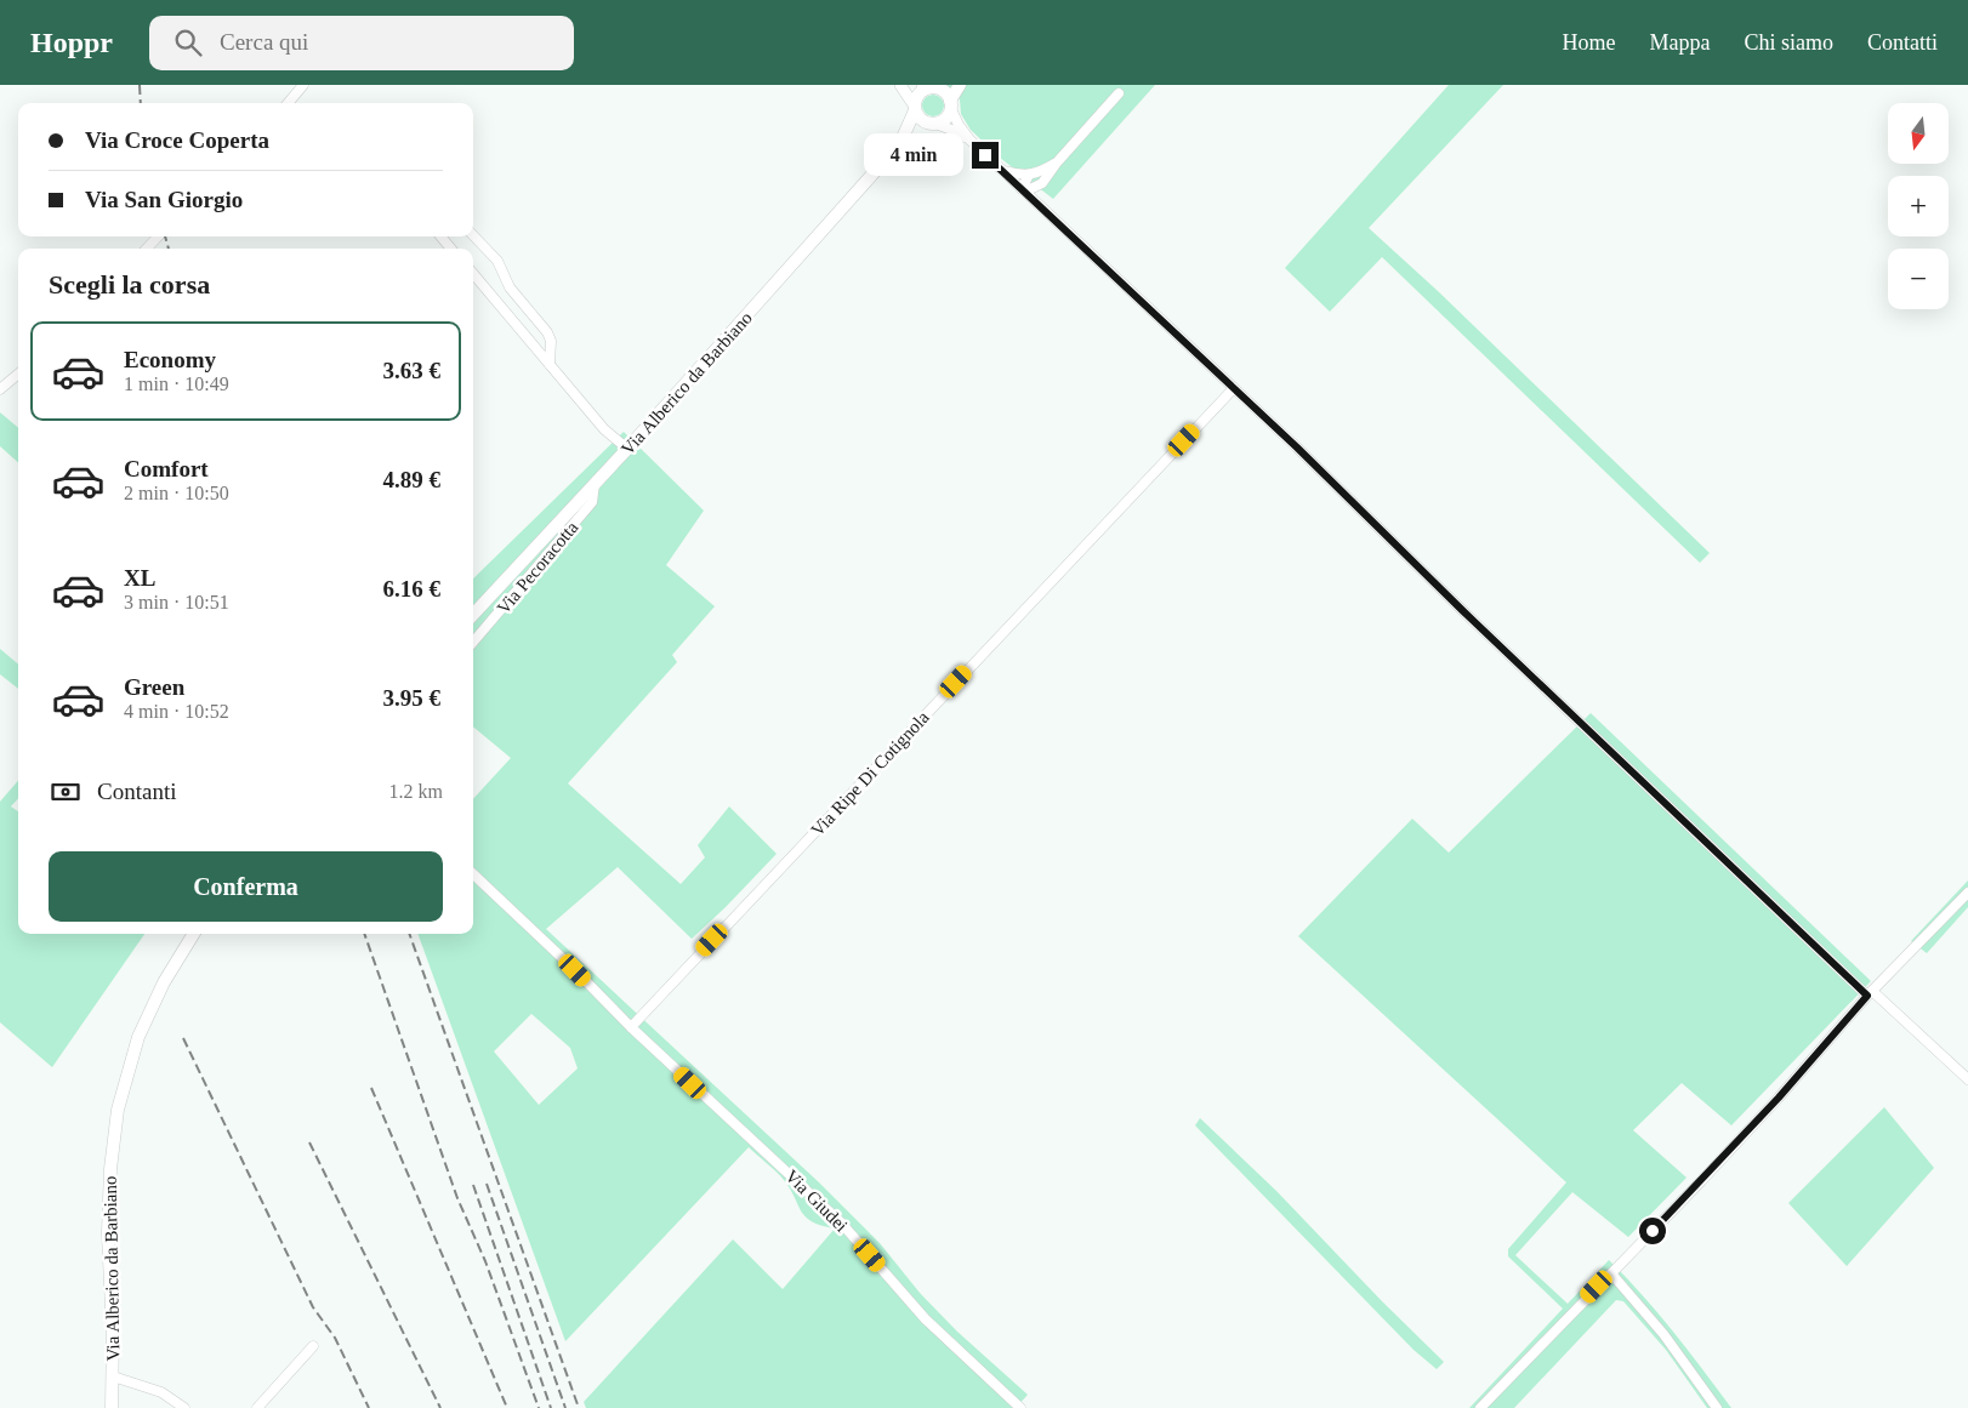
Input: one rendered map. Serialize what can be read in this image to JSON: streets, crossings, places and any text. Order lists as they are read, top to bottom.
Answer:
{
  "streets": {
    "main road": ["Via Alberico da Barbiano"],
    "street": ["Via Pecoracotta", "Via Ripe Di Cotignola", "Via Giudei"]
  },
  "crossings": [
    ["Via Alberico da Barbiano", "Via Pecoracotta"],
    ["Via Ripe Di Cotignola", "Via Giudei"]
  ],
  "north": "bottom",
  "page": {
    "header": "Hoppr",
    "search": "Cerca qui",
    "nav": [
      "Home",
      "Mappa",
      "Chi siamo",
      "Contatti"
    ],
    "map_buttons": ["+", "−"],
    "banner": ["Via Croce Coperta", "Via San Giorgio"],
    "bubble": "4 min",
    "heading": "Scegli la corsa",
    "list": [
      {
        "name": "Economy",
        "note": "1 min · 10:49",
        "value": "3.63 €"
      },
      {
        "name": "Comfort",
        "note": "2 min · 10:50",
        "value": "4.89 €"
      },
      {
        "name": "XL",
        "note": "3 min · 10:51",
        "value": "6.16 €"
      },
      {
        "name": "Green",
        "note": "4 min · 10:52",
        "value": "3.95 €"
      }
    ],
    "pay": ["Contanti", "1.2 km"],
    "buttons": "Conferma"
  }
}
